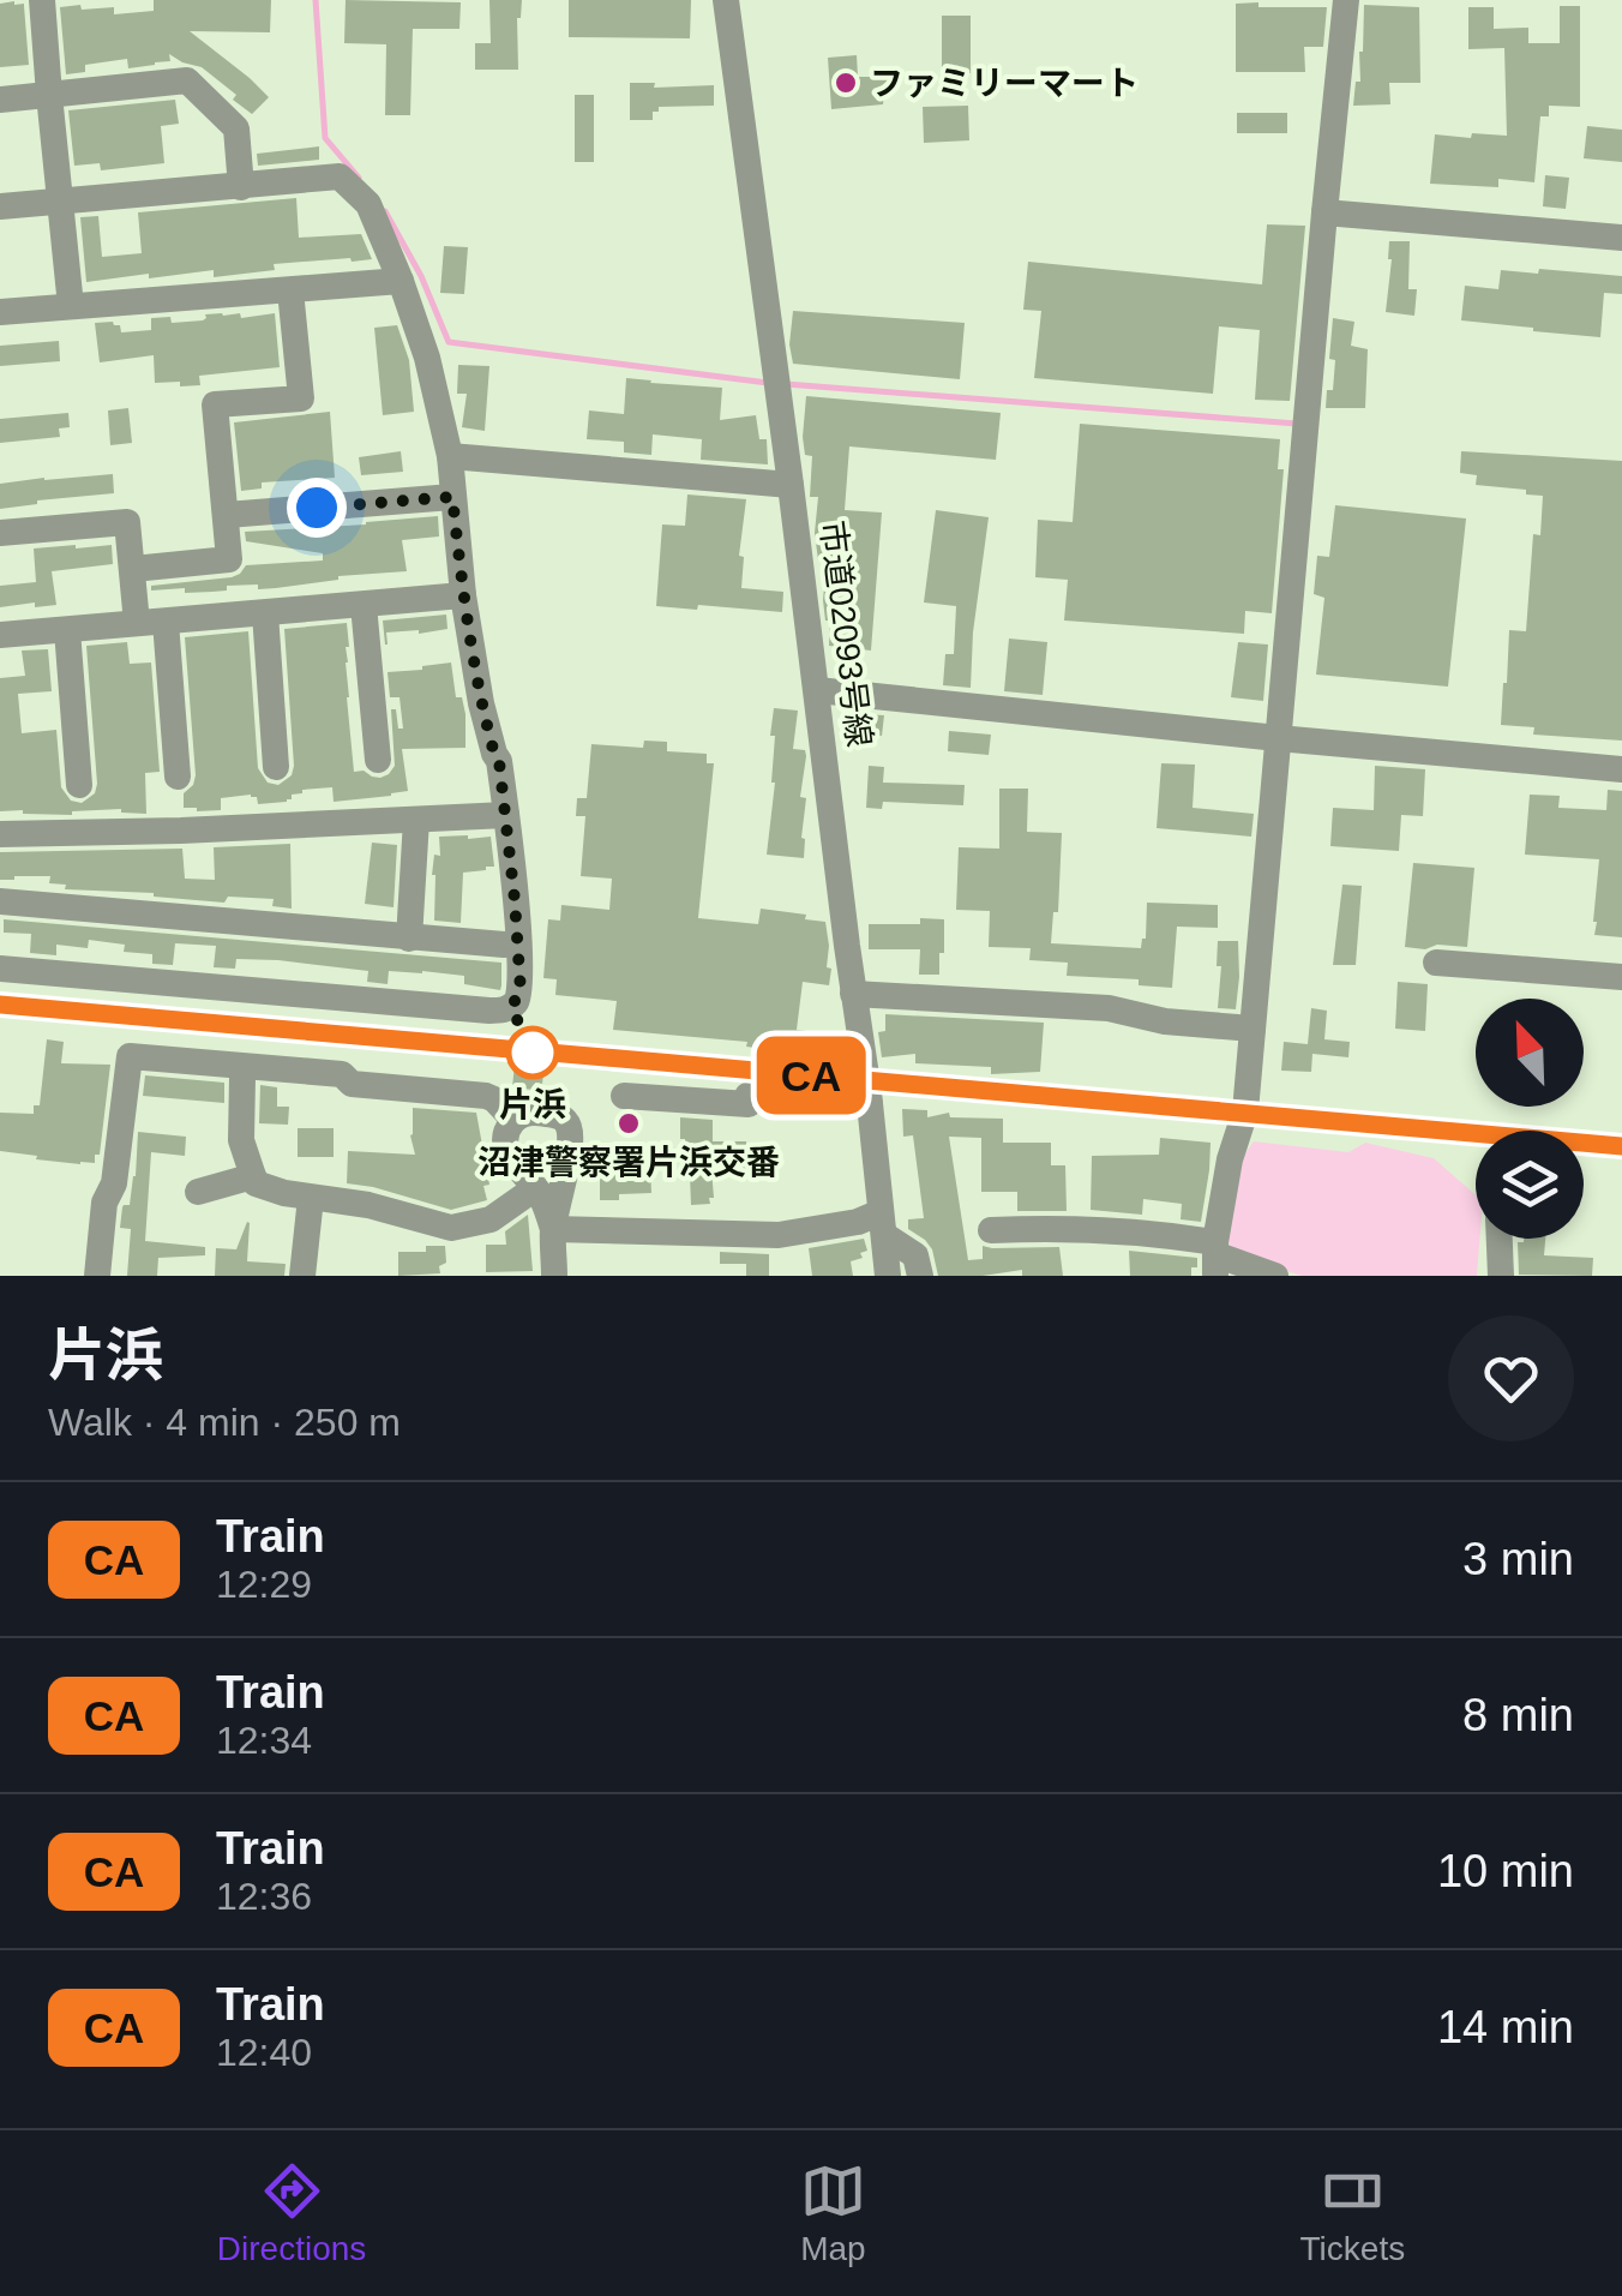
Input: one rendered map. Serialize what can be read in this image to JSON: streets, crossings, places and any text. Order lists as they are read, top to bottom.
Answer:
{
  "streets": {
    "street": ["市道02093号線"]
  },
  "places": ["ファミリーマート", "片浜", "沼津警察署片浜交番"],
  "north": "top left",
  "page": {
    "on_map": "CA",
    "heading": ["片浜", "Walk · 4 min · 250 m"],
    "list": [
      {
        "mark": "CA",
        "name": "Train",
        "note": "12:29",
        "value": "3 min"
      },
      {
        "mark": "CA",
        "name": "Train",
        "note": "12:34",
        "value": "8 min"
      },
      {
        "mark": "CA",
        "name": "Train",
        "note": "12:36",
        "value": "10 min"
      },
      {
        "mark": "CA",
        "name": "Train",
        "note": "12:40",
        "value": "14 min"
      }
    ],
    "tabs": ["Directions", "Map", "Tickets"]
  }
}
